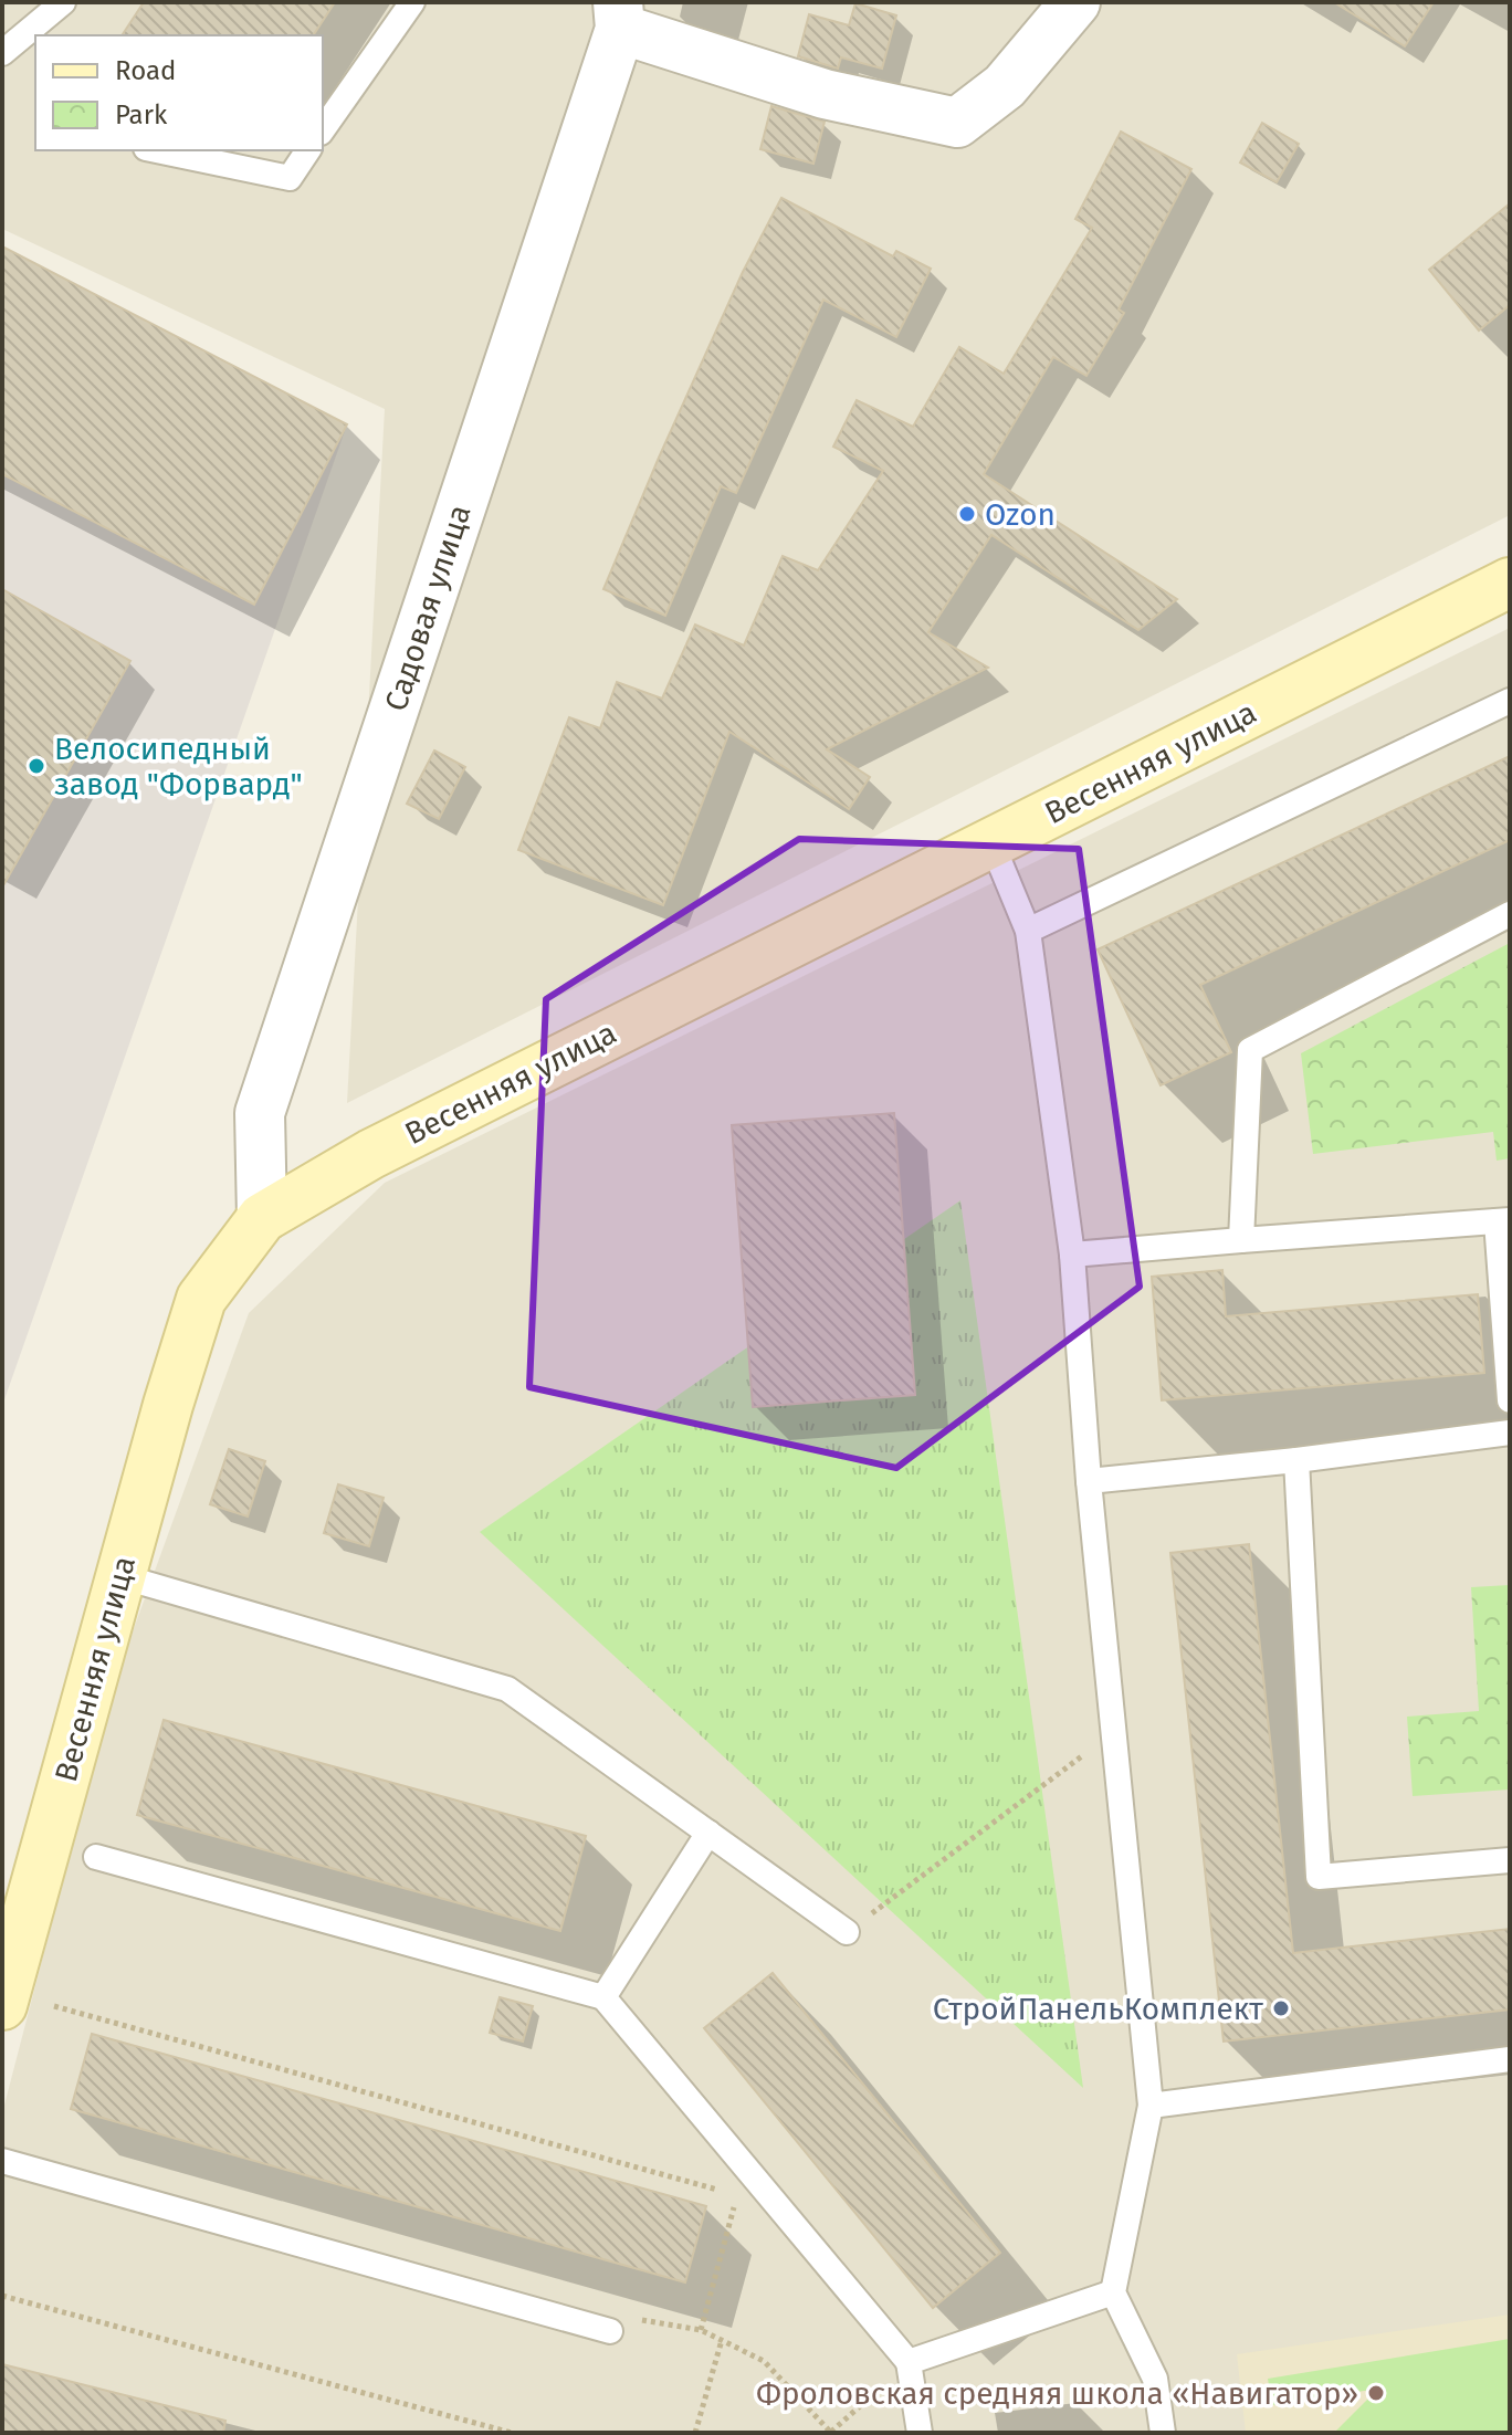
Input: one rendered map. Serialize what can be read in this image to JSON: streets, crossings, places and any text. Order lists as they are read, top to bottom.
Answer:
{
  "streets": {
    "street": ["Садовая улица", "Весенняя улица"]
  },
  "crossings": [
    ["Садовая улица", "Весенняя улица"]
  ],
  "places": [
    "Ozon",
    "Велосипедный завод \"Форвард\"",
    "СтройПанельКомплект",
    "Фроловская средняя школа «Навигатор»"
  ],
  "legend": ["Road", "Park"]
}
